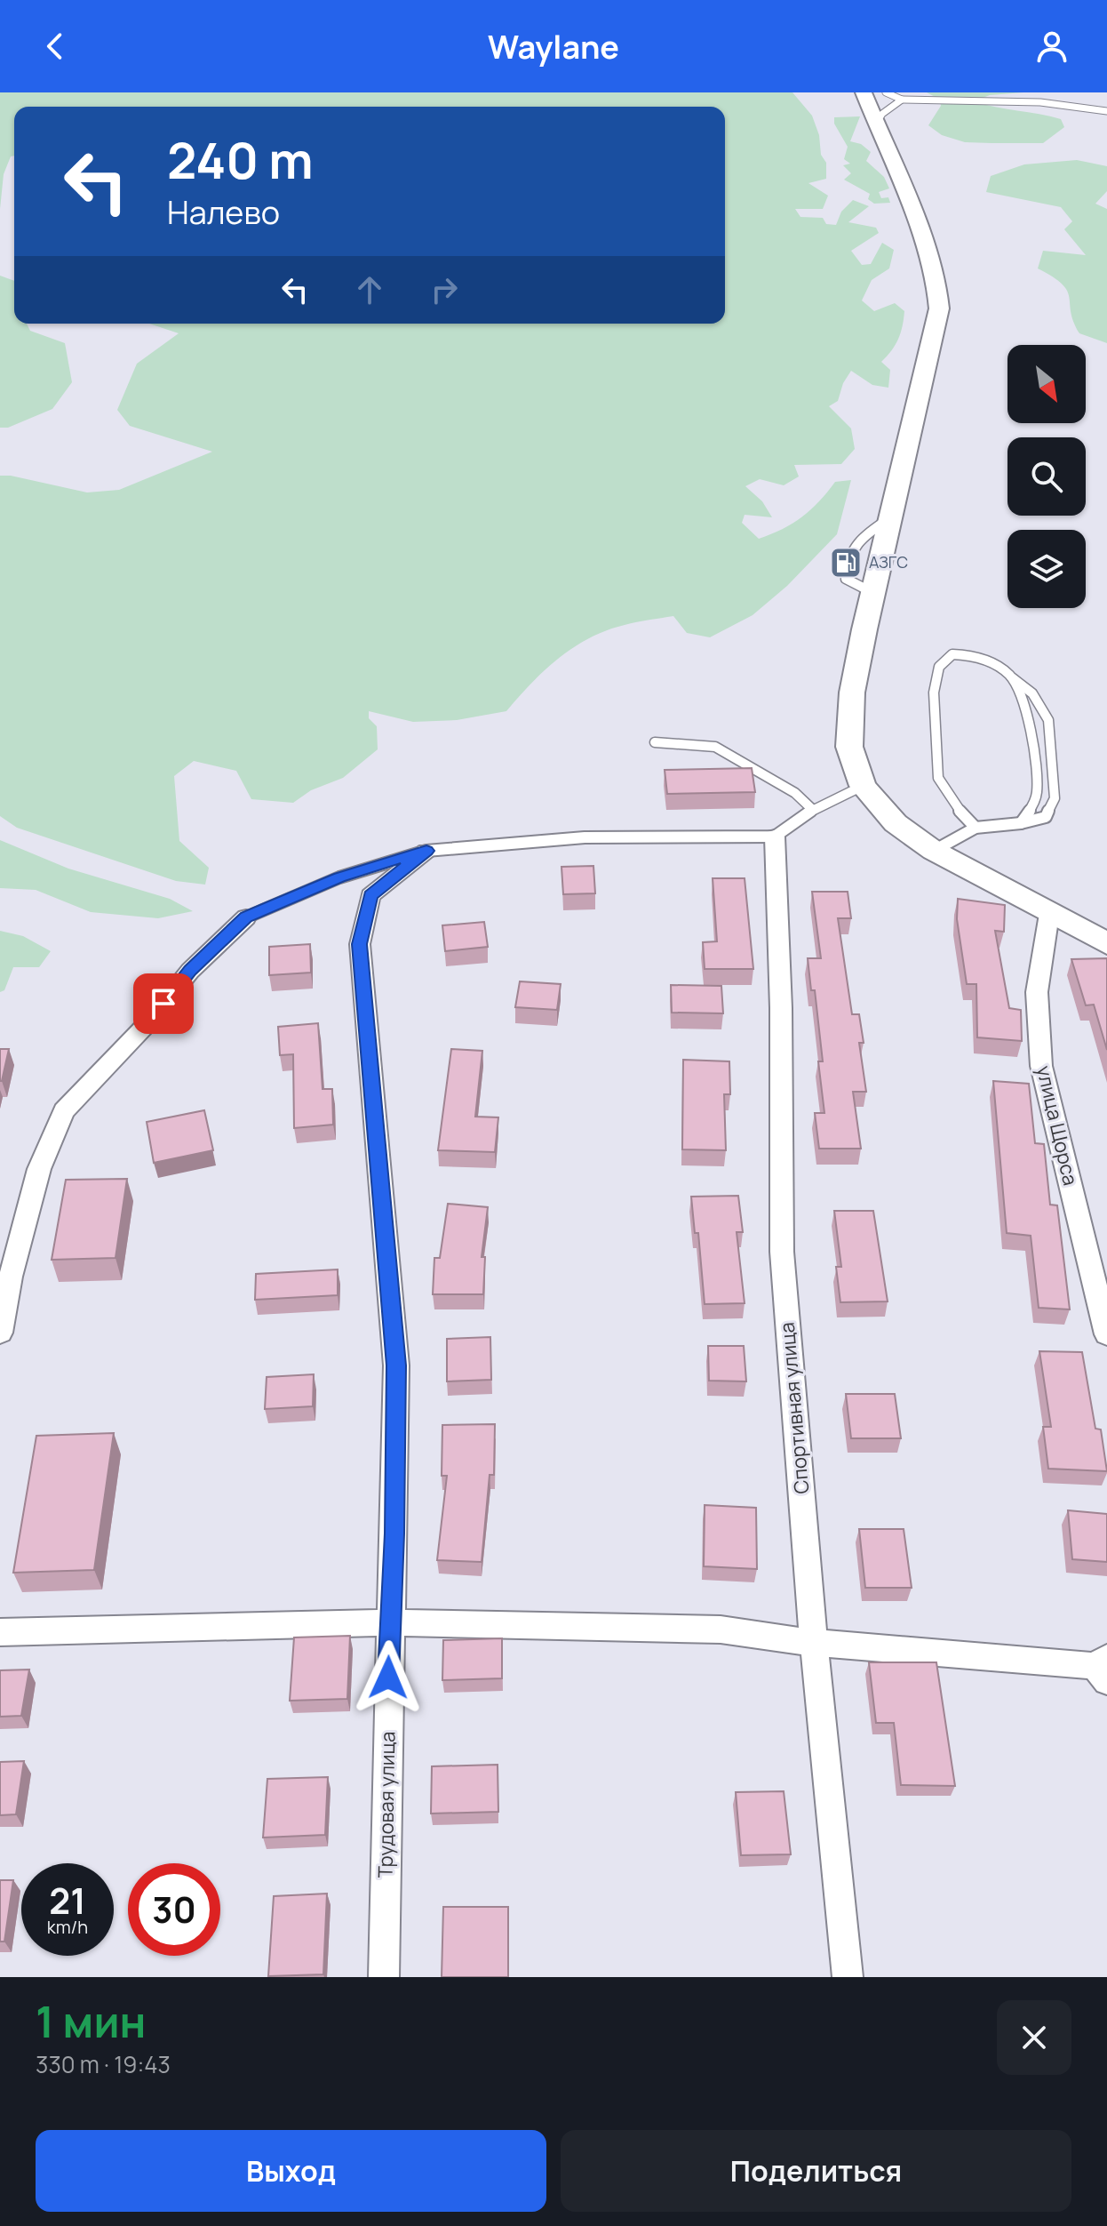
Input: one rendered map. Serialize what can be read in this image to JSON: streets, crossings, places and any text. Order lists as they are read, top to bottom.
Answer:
{
  "streets": {
    "street": ["улица Щорса", "Спортивная улица", "Трудовая улица"]
  },
  "places": {
    "fuel station": ["АЗГС"]
  },
  "north": "bottom right",
  "page": {
    "header": "Waylane",
    "turn": ["240 m", "Налево"],
    "speed": "21 km/h",
    "limit": "30",
    "heading": ["1 мин", "330 m · 19:43"],
    "buttons": ["Выход", "Поделиться"]
  }
}
